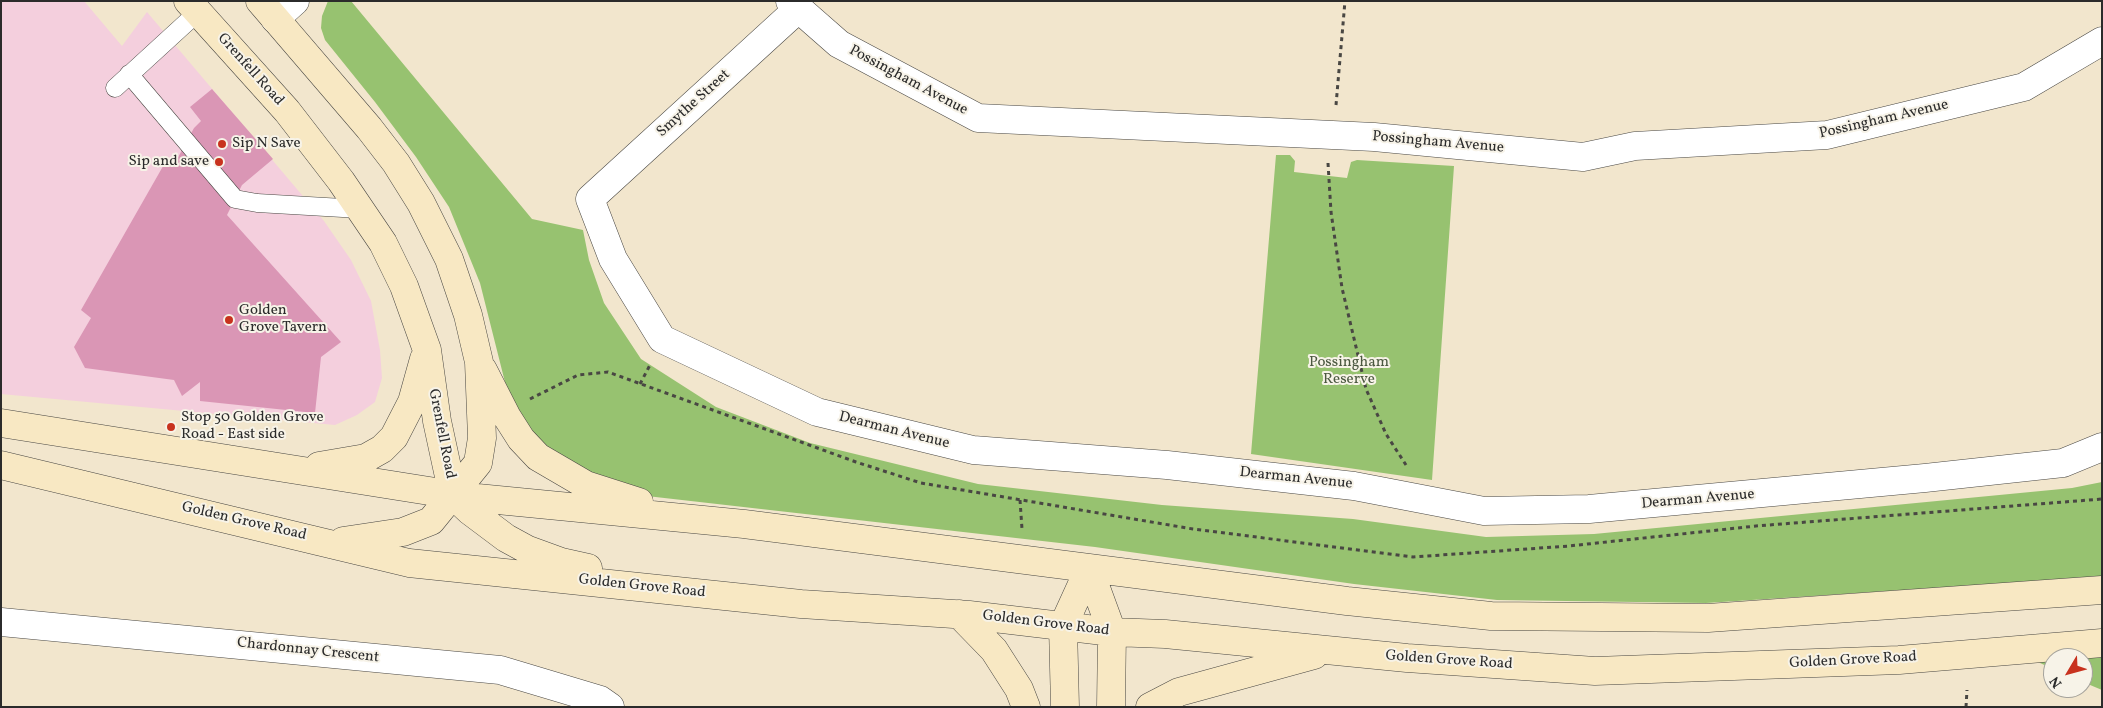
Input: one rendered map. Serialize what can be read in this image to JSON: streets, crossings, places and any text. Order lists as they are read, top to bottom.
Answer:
{
  "streets": {
    "main road": ["Grenfell Road", "Golden Grove Road"],
    "street": [
      "Possingham Avenue",
      "Smythe Street",
      "Dearman Avenue",
      "Chardonnay Crescent"
    ]
  },
  "crossings": [
    ["Possingham Avenue", "Smythe Street"],
    ["Smythe Street", "Dearman Avenue"]
  ],
  "parks": ["Possingham Reserve"],
  "places": [
    "Sip N Save",
    "Sip and save",
    "Golden Grove Tavern",
    "Stop 50 Golden Grove Road - East side"
  ],
  "north": "bottom left"
}
